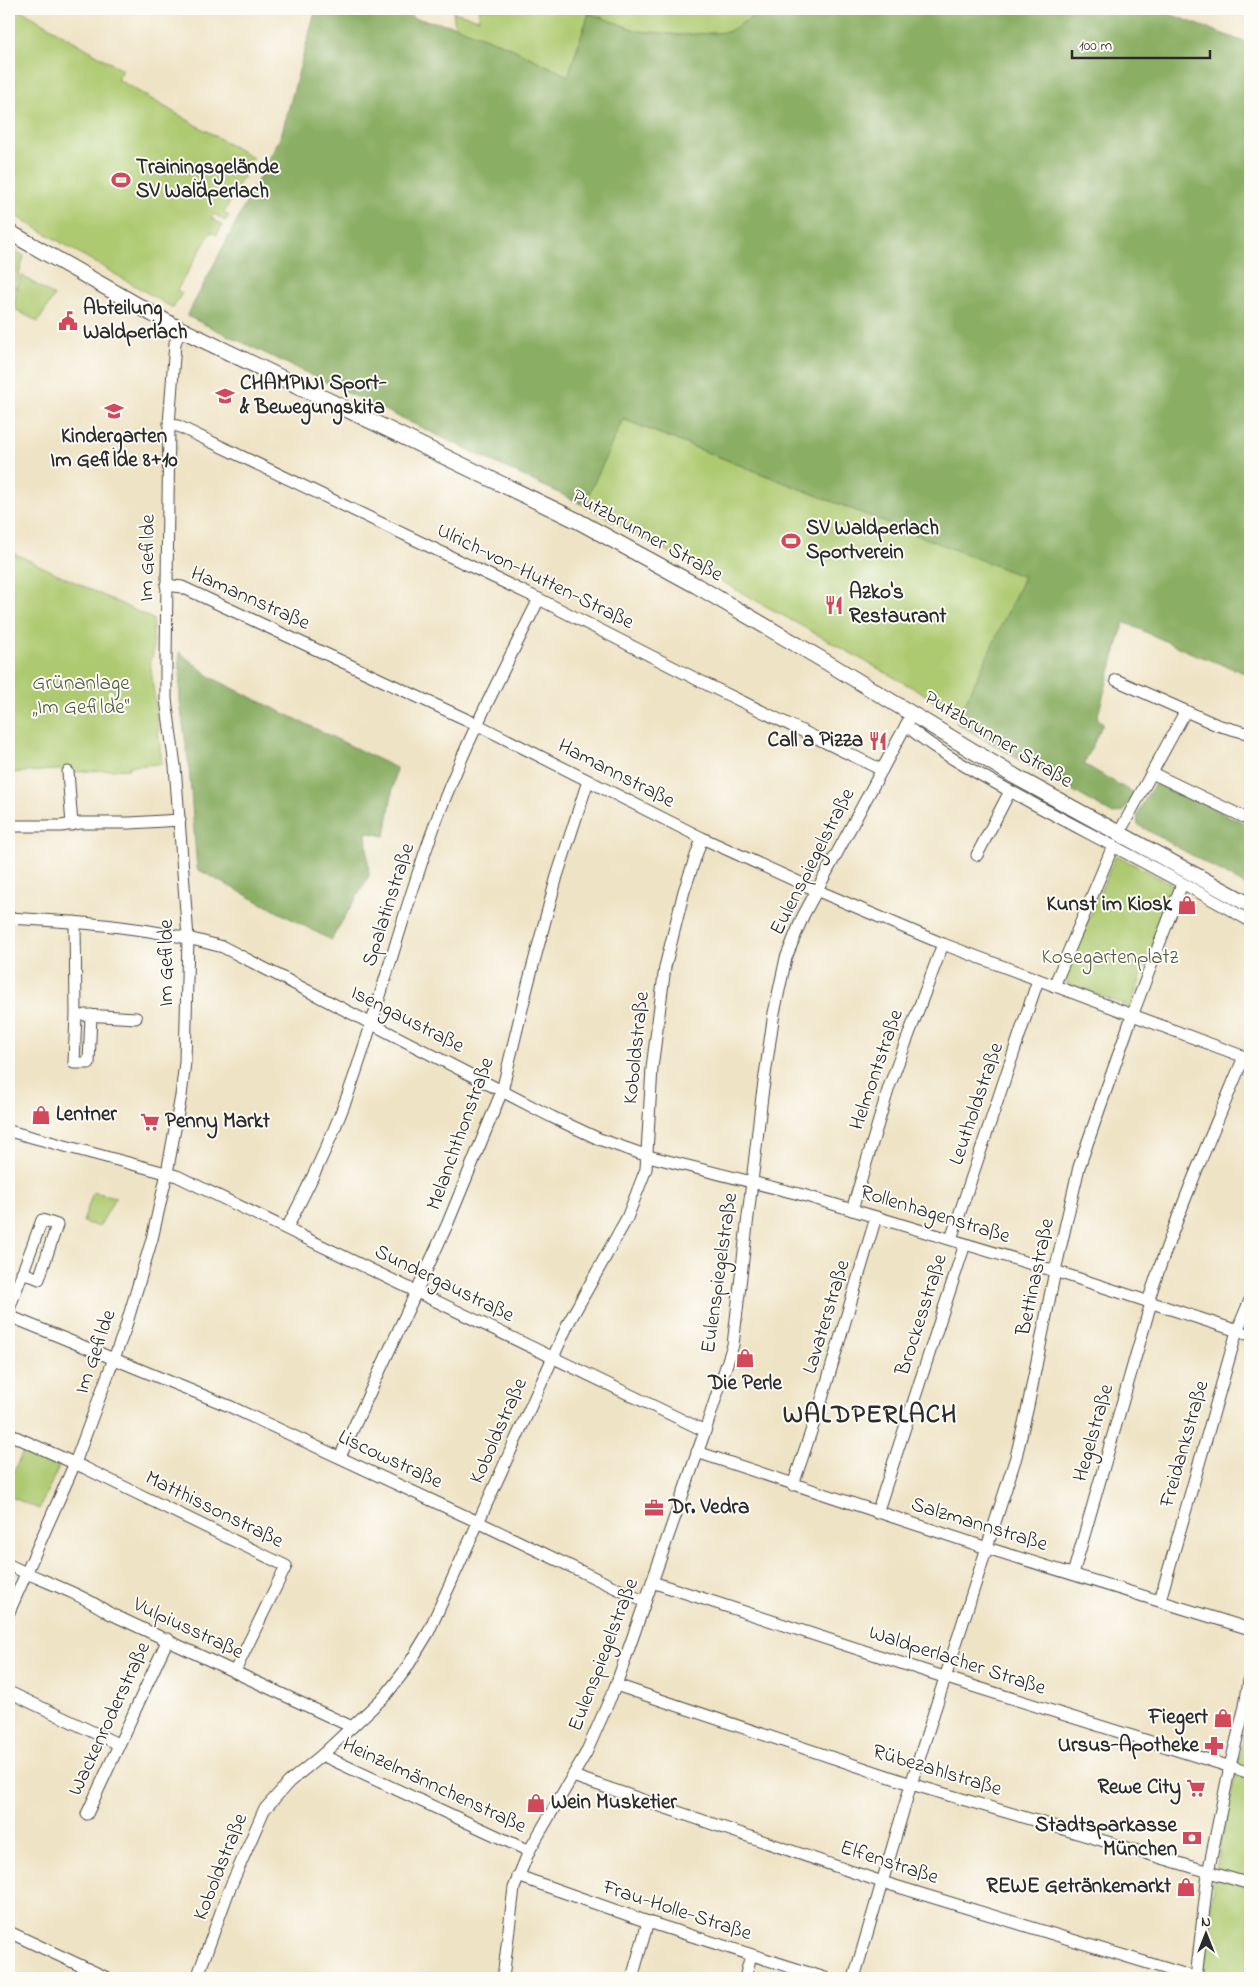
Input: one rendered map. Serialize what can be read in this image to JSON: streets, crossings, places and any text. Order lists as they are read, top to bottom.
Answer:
{
  "streets": {
    "main road": ["Putzbrunner Straße"],
    "street": [
      "Im Gefilde",
      "Ulrich-von-Hutten-Straße",
      "Hamannstraße",
      "Eulenspiegelstraße",
      "Spalatinstraße",
      "Isengaustraße",
      "Koboldstraße",
      "Helmontstraße",
      "Leutholdstraße",
      "Melanchthonstraße",
      "Rollenhagenstraße",
      "Bettinastraße",
      "Sundergaustraße",
      "Brockesstraße",
      "Lavaterstraße",
      "Hegelstraße",
      "Freidankstraße",
      "Liscowstraße",
      "Matthissonstraße",
      "Salzmannstraße",
      "Vulpiusstraße",
      "Waldperlacher Straße",
      "Wackenroderstraße",
      "Rübezahlstraße",
      "Heinzelmännchenstraße",
      "Elfenstraße",
      "Frau-Holle-Straße"
    ]
  },
  "crossings": [
    ["Putzbrunner Straße", "Im Gefilde"],
    ["Putzbrunner Straße", "Eulenspiegelstraße"],
    ["Im Gefilde", "Ulrich-von-Hutten-Straße"],
    ["Im Gefilde", "Hamannstraße"],
    ["Im Gefilde", "Isengaustraße"],
    ["Im Gefilde", "Sundergaustraße"],
    ["Im Gefilde", "Liscowstraße"],
    ["Im Gefilde", "Matthissonstraße"],
    ["Im Gefilde", "Vulpiusstraße"],
    ["Ulrich-von-Hutten-Straße", "Eulenspiegelstraße"],
    ["Ulrich-von-Hutten-Straße", "Spalatinstraße"],
    ["Hamannstraße", "Eulenspiegelstraße"],
    ["Hamannstraße", "Spalatinstraße"],
    ["Hamannstraße", "Koboldstraße"],
    ["Hamannstraße", "Helmontstraße"],
    ["Hamannstraße", "Leutholdstraße"],
    ["Hamannstraße", "Melanchthonstraße"],
    ["Eulenspiegelstraße", "Isengaustraße"],
    ["Eulenspiegelstraße", "Rollenhagenstraße"],
    ["Eulenspiegelstraße", "Sundergaustraße"],
    ["Eulenspiegelstraße", "Liscowstraße"],
    ["Eulenspiegelstraße", "Salzmannstraße"],
    ["Eulenspiegelstraße", "Waldperlacher Straße"],
    ["Eulenspiegelstraße", "Rübezahlstraße"],
    ["Eulenspiegelstraße", "Heinzelmännchenstraße"],
    ["Eulenspiegelstraße", "Elfenstraße"],
    ["Eulenspiegelstraße", "Frau-Holle-Straße"],
    ["Spalatinstraße", "Isengaustraße"],
    ["Spalatinstraße", "Sundergaustraße"],
    ["Isengaustraße", "Koboldstraße"],
    ["Isengaustraße", "Melanchthonstraße"],
    ["Isengaustraße", "Rollenhagenstraße"],
    ["Koboldstraße", "Sundergaustraße"],
    ["Koboldstraße", "Liscowstraße"],
    ["Koboldstraße", "Vulpiusstraße"],
    ["Koboldstraße", "Heinzelmännchenstraße"],
    ["Helmontstraße", "Rollenhagenstraße"],
    ["Leutholdstraße", "Rollenhagenstraße"],
    ["Melanchthonstraße", "Sundergaustraße"],
    ["Melanchthonstraße", "Liscowstraße"],
    ["Rollenhagenstraße", "Bettinastraße"],
    ["Rollenhagenstraße", "Brockesstraße"],
    ["Rollenhagenstraße", "Lavaterstraße"],
    ["Rollenhagenstraße", "Hegelstraße"],
    ["Rollenhagenstraße", "Freidankstraße"],
    ["Bettinastraße", "Salzmannstraße"],
    ["Bettinastraße", "Waldperlacher Straße"],
    ["Bettinastraße", "Rübezahlstraße"],
    ["Bettinastraße", "Elfenstraße"],
    ["Brockesstraße", "Salzmannstraße"],
    ["Lavaterstraße", "Salzmannstraße"],
    ["Hegelstraße", "Salzmannstraße"],
    ["Freidankstraße", "Salzmannstraße"],
    ["Matthissonstraße", "Vulpiusstraße"],
    ["Vulpiusstraße", "Wackenroderstraße"]
  ],
  "districts": ["WALDPERLACH"],
  "parks": ["Grünanlage „Im Gefilde“", "Kosegartenplatz"],
  "places": {
    "sports": ["Trainingsgelände SV Waldperlach", "SV Waldperlach Sportverein"],
    "public building": ["Abteilung Waldperlach"],
    "school or university": ["CHAMPINI Sport- & Bewegungskita", "Kindergarten Im Gefilde 8+10"],
    "restaurant": ["Azko's Restaurant", "Call a Pizza"],
    "shop": [
      "Kunst im Kiosk",
      "Lentner",
      "Die Perle",
      "Fiegert",
      "Wein Musketier",
      "REWE Getränkemarkt"
    ],
    "supermarket": ["Penny Markt", "Rewe City"],
    "office": ["Dr. Vedra"],
    "pharmacy": ["Ursus-Apotheke"],
    "bank": ["Stadtsparkasse München"]
  },
  "scale_bar": "100 m",
  "north": "top"
}
